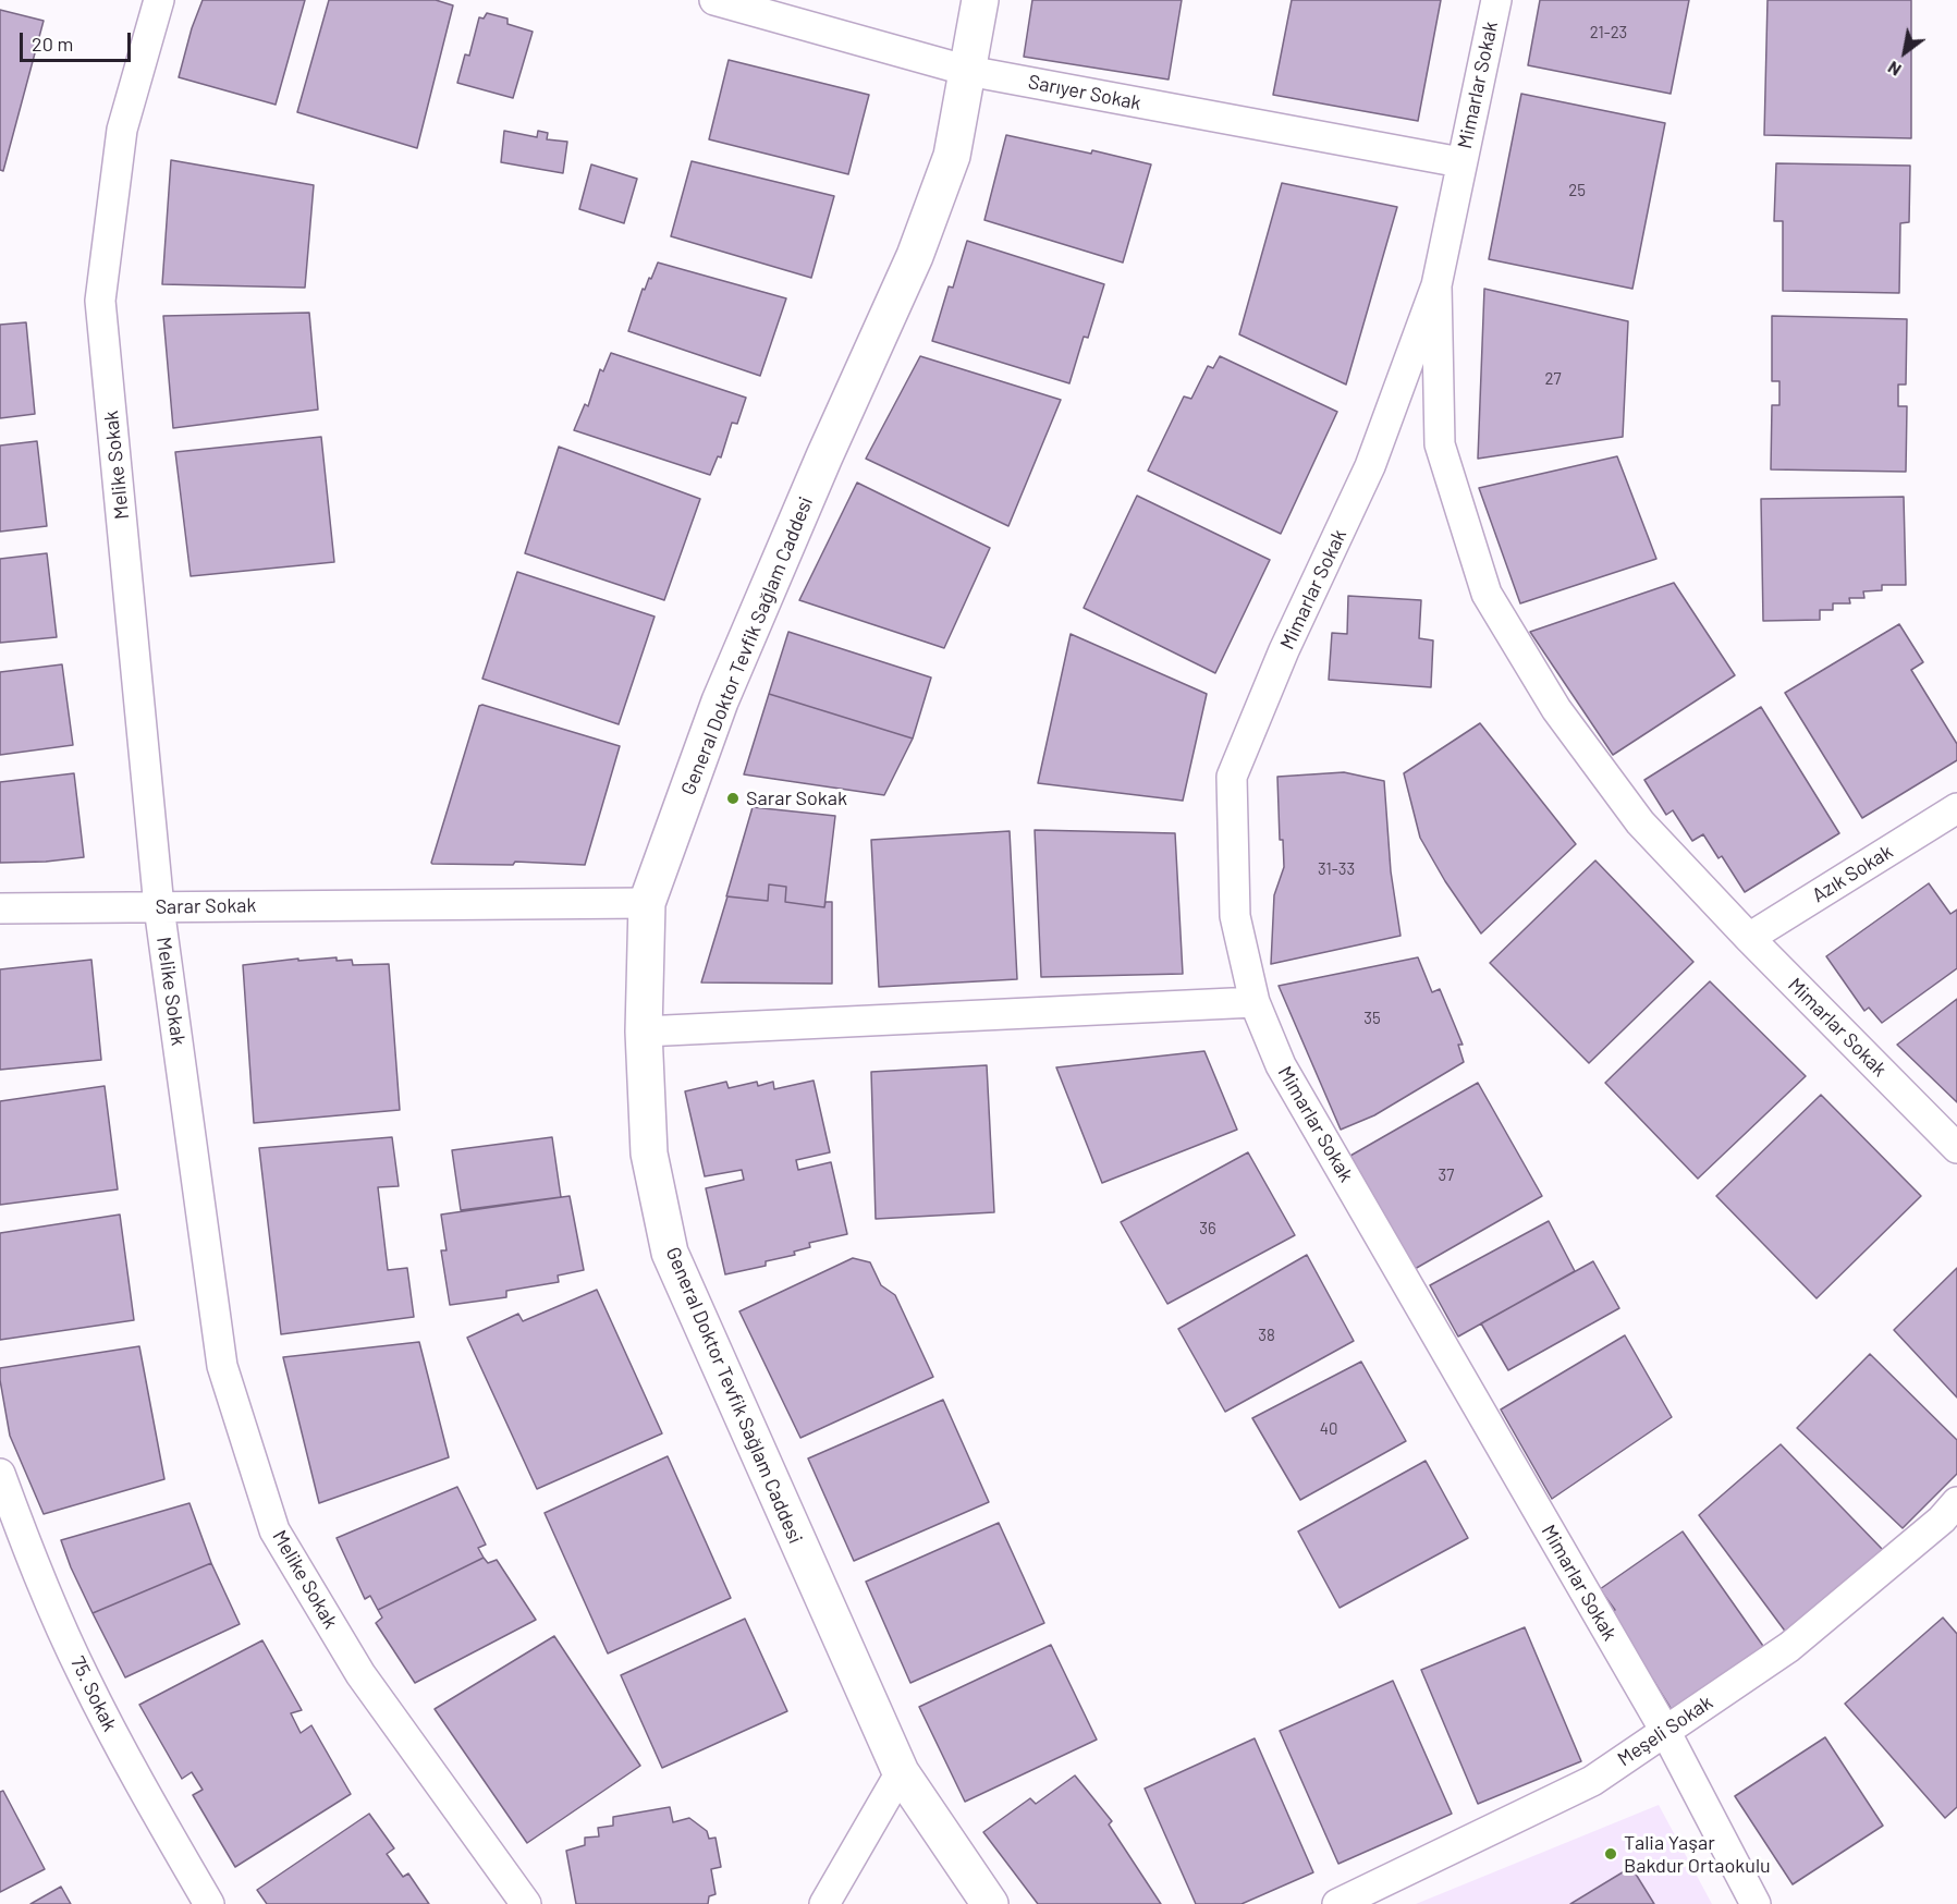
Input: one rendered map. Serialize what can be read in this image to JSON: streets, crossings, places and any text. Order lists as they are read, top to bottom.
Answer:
{
  "streets": {
    "main road": ["General Doktor Tevfik Sağlam Caddesi"],
    "street": [
      "Mimarlar Sokak",
      "Sarıyer Sokak",
      "Melike Sokak",
      "Azık Sokak",
      "Sarar Sokak",
      "75. Sokak",
      "Meşeli Sokak"
    ]
  },
  "crossings": [
    ["Mimarlar Sokak", "Sarıyer Sokak"],
    ["Mimarlar Sokak", "Azık Sokak"],
    ["Mimarlar Sokak", "Meşeli Sokak"],
    ["Sarıyer Sokak", "General Doktor Tevfik Sağlam Caddesi"],
    ["Melike Sokak", "Sarar Sokak"],
    ["General Doktor Tevfik Sağlam Caddesi", "Sarar Sokak"]
  ],
  "places": ["Sarar Sokak", "Talia Yaşar Bakdur Ortaokulu"],
  "house_numbers": [
    "21-23",
    "25",
    "27",
    "31-33",
    "35",
    "37",
    "36",
    "38",
    "40"
  ],
  "scale_bar": "20 m",
  "north": "bottom left"
}
